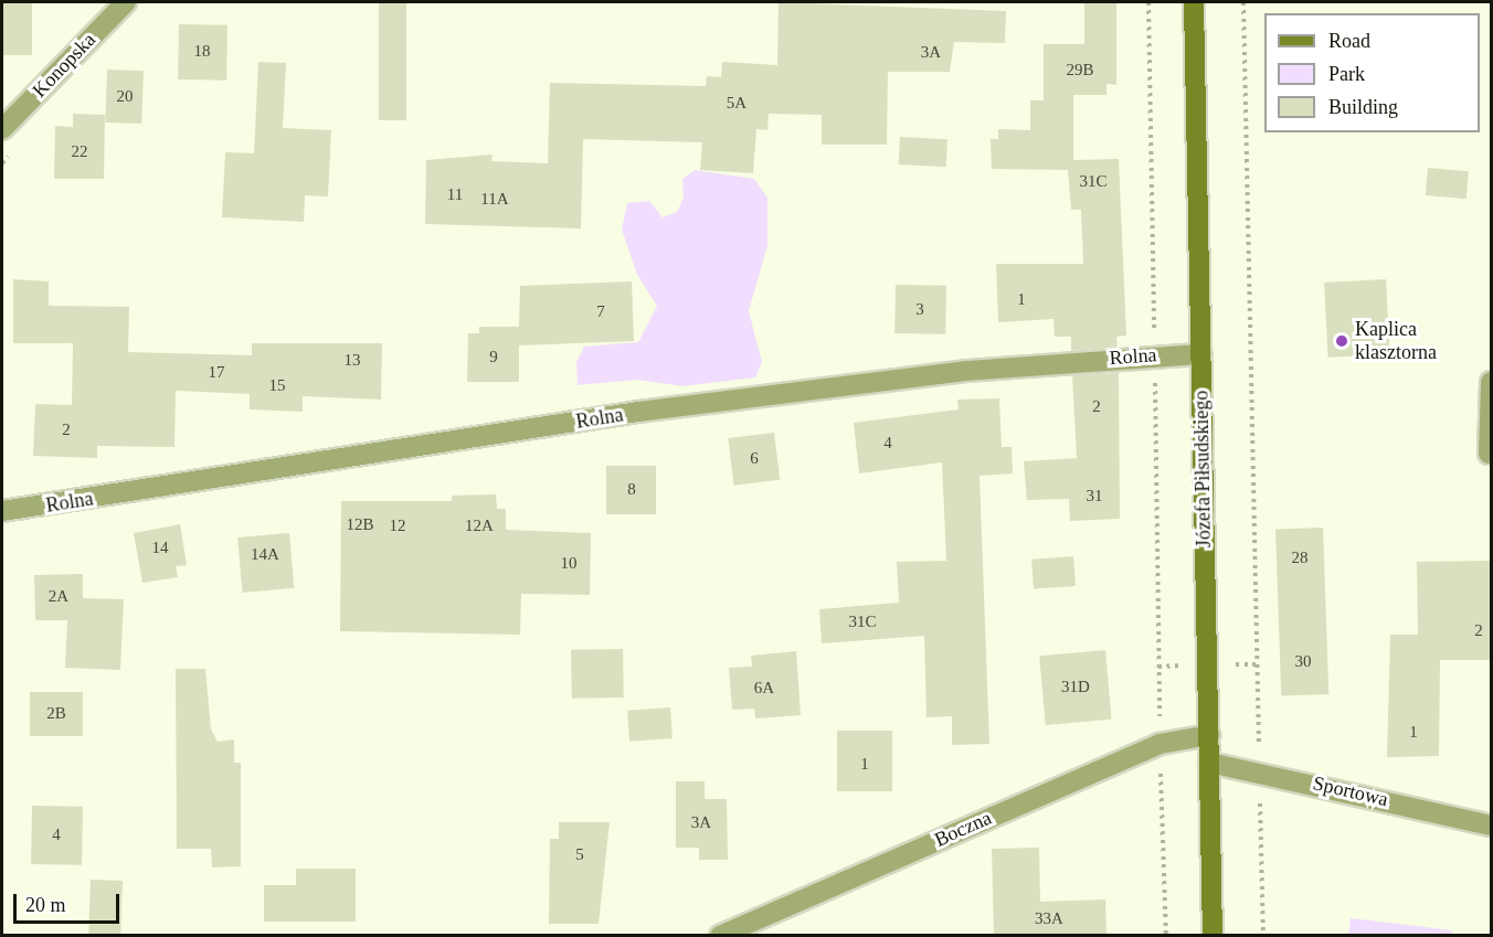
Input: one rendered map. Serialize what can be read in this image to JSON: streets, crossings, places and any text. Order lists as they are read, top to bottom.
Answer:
{
  "streets": {
    "main road": ["Józefa Piłsudskiego"],
    "street": [
      "Konopska",
      "Rolna",
      "Sportowa",
      "Boczna"
    ]
  },
  "crossings": [
    ["Rolna", "Józefa Piłsudskiego"],
    ["Józefa Piłsudskiego", "Sportowa"],
    ["Józefa Piłsudskiego", "Boczna"]
  ],
  "places": ["Kaplica klasztorna"],
  "house_numbers": [
    "18",
    "3A",
    "29B",
    "20",
    "5A",
    "22",
    "31C",
    "11",
    "11A",
    "1",
    "3",
    "7",
    "9",
    "13",
    "17",
    "15",
    "2",
    "2",
    "4",
    "6",
    "8",
    "31",
    "12B",
    "12",
    "12A",
    "14",
    "14A",
    "28",
    "10",
    "2A",
    "31C",
    "2",
    "30",
    "31D",
    "6A",
    "2B",
    "1",
    "1",
    "3A",
    "4",
    "5",
    "33A"
  ],
  "legend": ["Road", "Park", "Building"],
  "scale_bar": "20 m"
}
